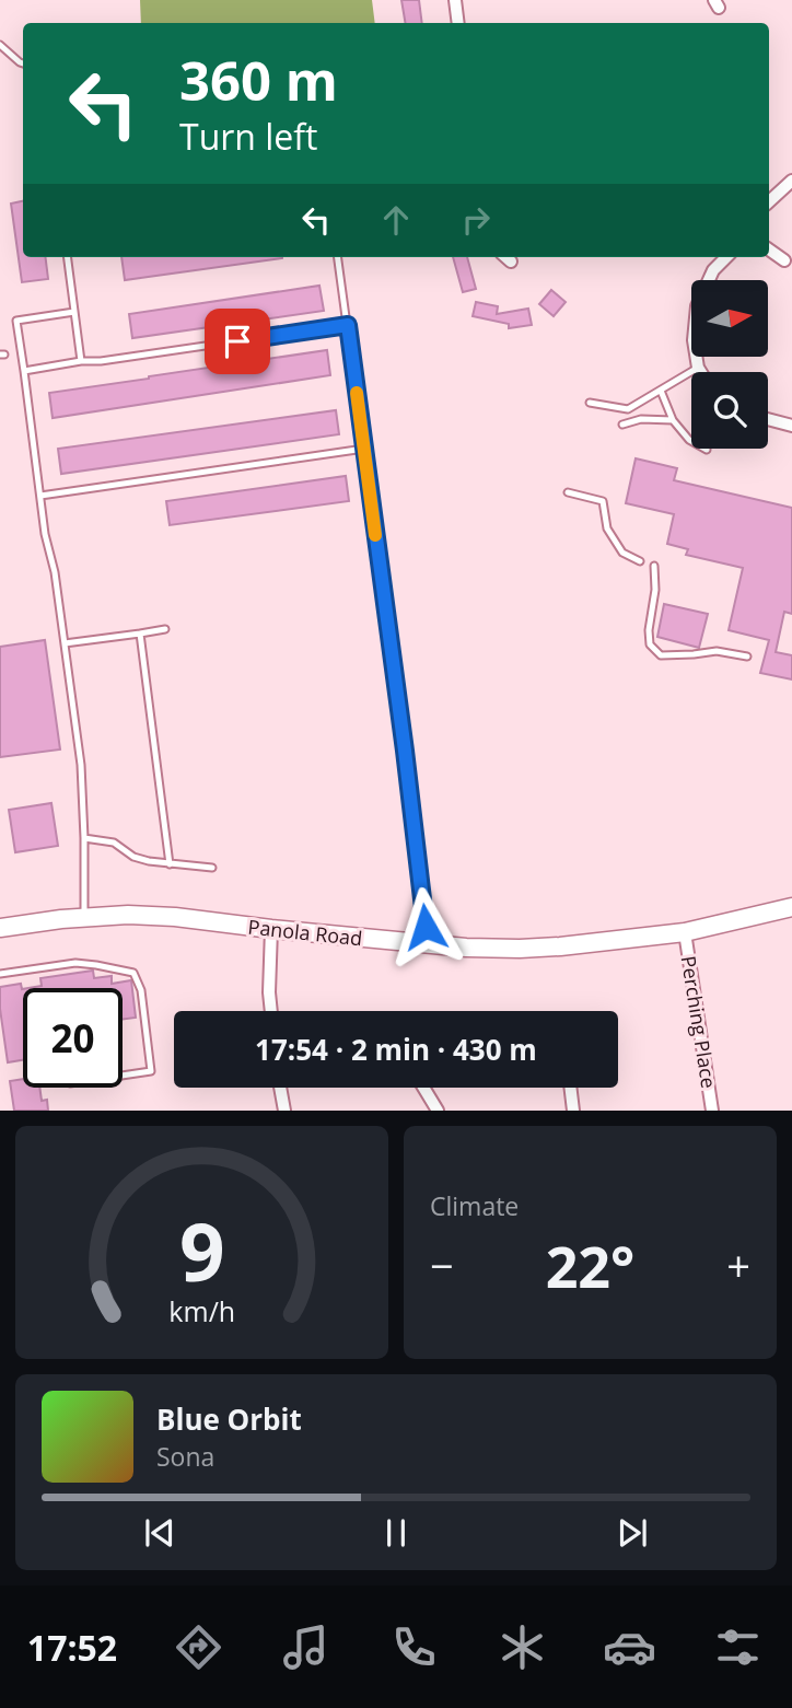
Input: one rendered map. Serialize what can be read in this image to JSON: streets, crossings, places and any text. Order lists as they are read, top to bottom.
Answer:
{
  "streets": {
    "main road": ["Panola Road"],
    "street": ["Perching Place"]
  },
  "crossings": [
    ["Panola Road", "Perching Place"]
  ],
  "north": "right",
  "page": {
    "turn": ["360 m", "Turn left"],
    "limit": "20",
    "trip": "17:54 · 2 min · 430 m",
    "tile": "Climate",
    "heat": ["−", "22°", "+"],
    "song": ["Blue Orbit", "Sona"],
    "tabs": "17:52",
    "gauge": ["9", "km/h"]
  }
}
